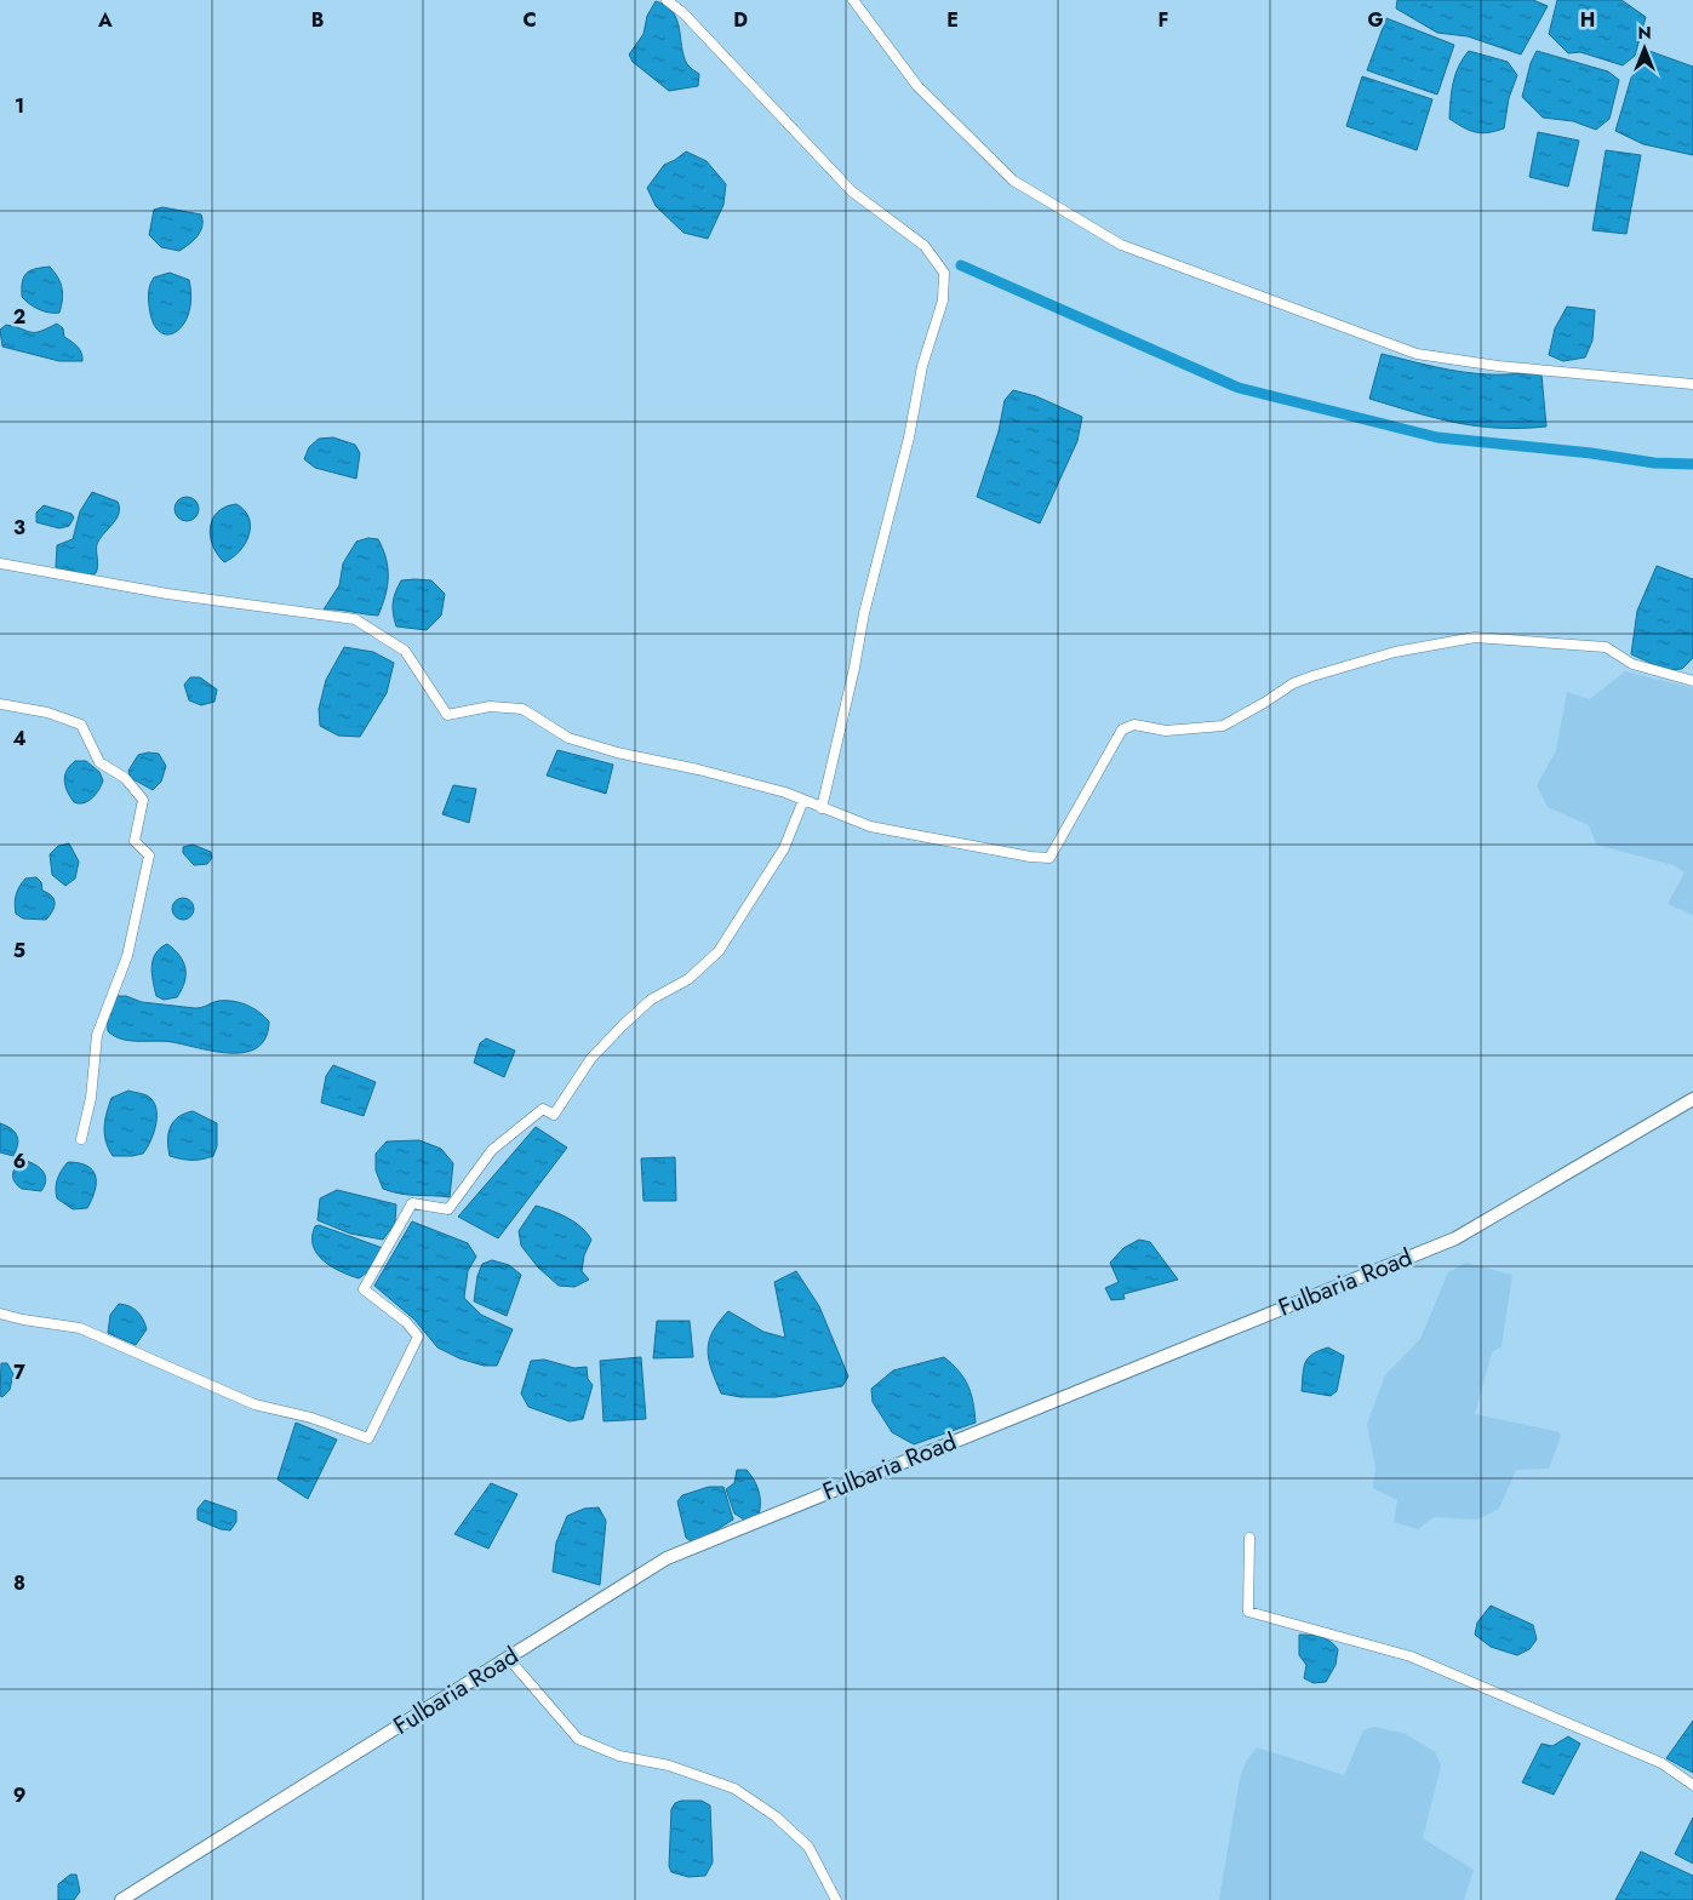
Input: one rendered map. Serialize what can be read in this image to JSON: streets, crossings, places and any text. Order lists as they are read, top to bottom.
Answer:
{
  "streets": {
    "main road": ["Fulbaria Road"]
  },
  "north": "top",
  "grid": {
    "columns": [
      "A",
      "B",
      "C",
      "D",
      "E",
      "F",
      "G",
      "H"
    ],
    "rows": [
      "1",
      "2",
      "3",
      "4",
      "5",
      "6",
      "7",
      "8",
      "9"
    ]
  }
}
